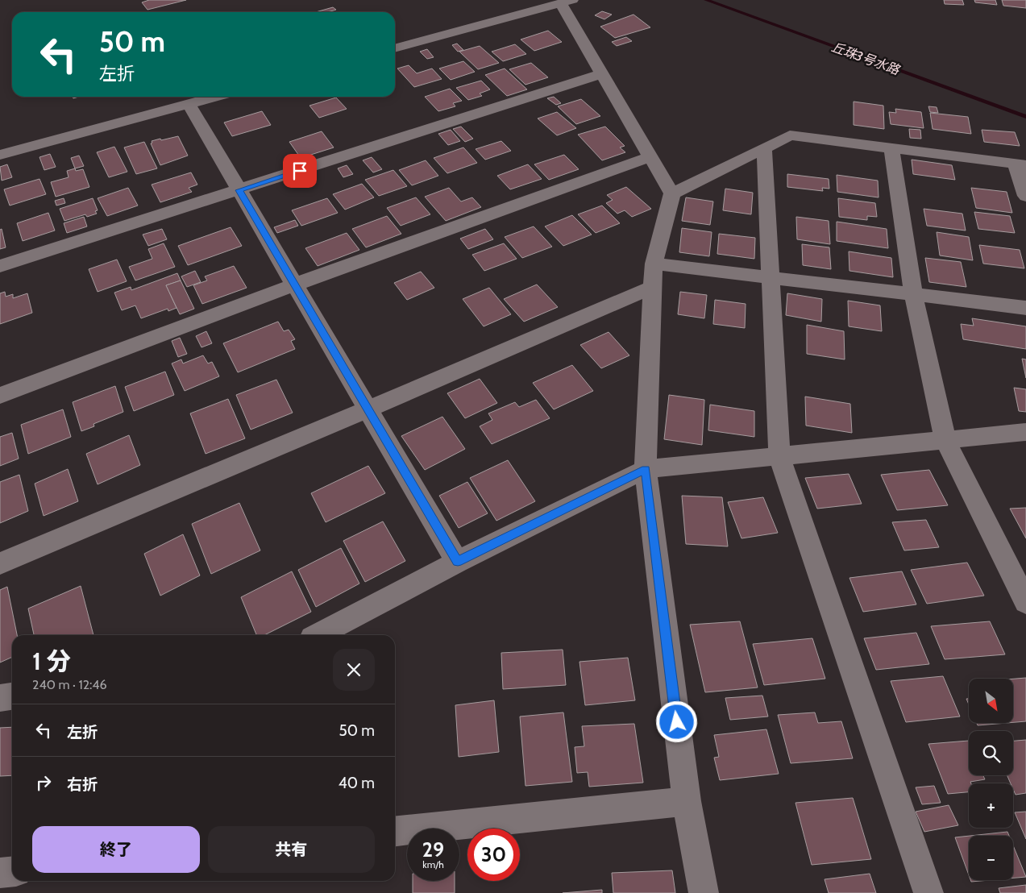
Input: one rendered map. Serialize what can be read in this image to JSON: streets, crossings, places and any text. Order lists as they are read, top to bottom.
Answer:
{
  "water": ["丘珠3号水路"],
  "north": "bottom right",
  "page": {
    "turn": ["50 m", "左折"],
    "heading": ["1 分", "240 m · 12:46"],
    "map_buttons": ["+", "−"],
    "list": [
      {
        "name": "左折",
        "value": "50 m"
      },
      {
        "name": "右折",
        "value": "40 m"
      }
    ],
    "buttons": ["終了", "共有"],
    "speed": "29 km/h",
    "limit": "30"
  }
}
